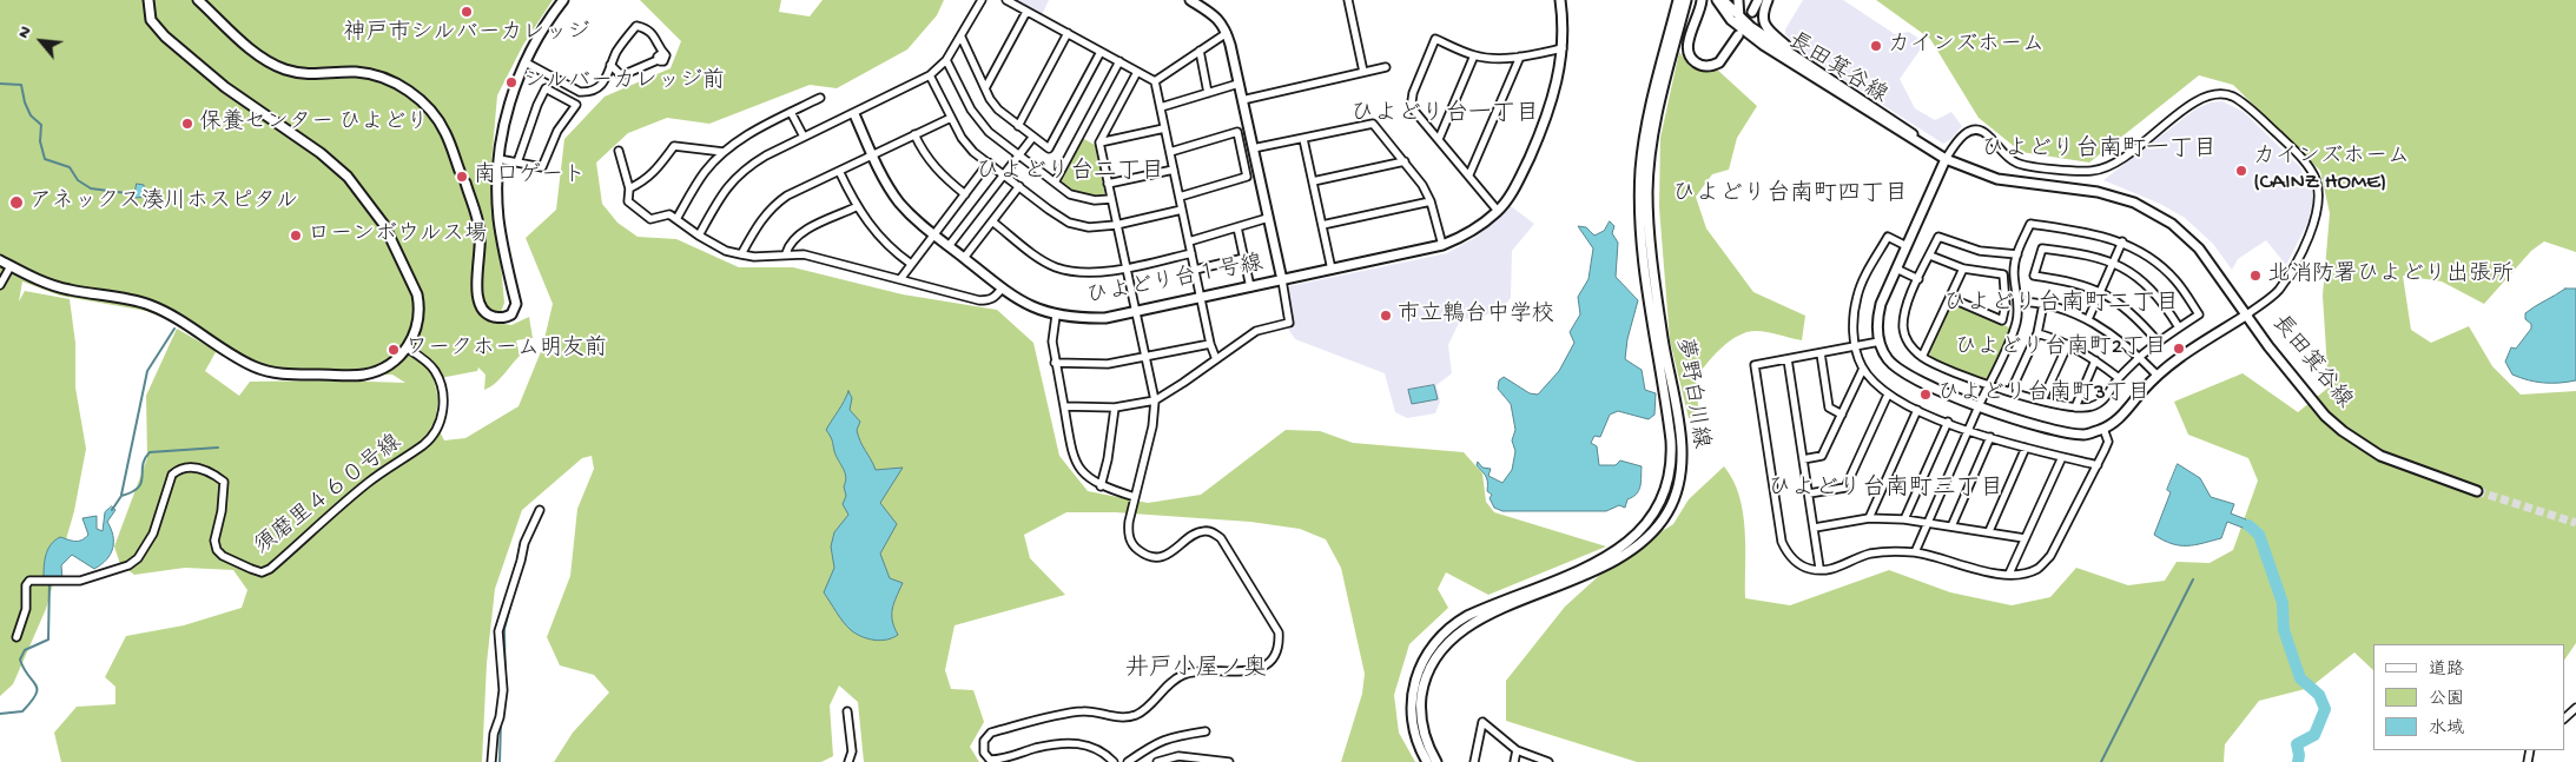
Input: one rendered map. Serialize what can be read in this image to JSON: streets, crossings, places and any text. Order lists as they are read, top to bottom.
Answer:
{
  "streets": {
    "street": [
      "長田箕谷線",
      "ひよどり台１号線",
      "夢野白川線",
      "須磨里４６０号線"
    ]
  },
  "districts": [
    "ひよどり台一丁目",
    "ひよどり台南町一丁目",
    "ひよどり台二丁目",
    "ひよどり台南町四丁目",
    "ひよどり台南町二丁目",
    "ひよどり台南町三丁目",
    "井戸小屋ノ奥"
  ],
  "places": [
    "神戸市シルバーカレッジ",
    "カインズホーム",
    "シルバーカレッジ前",
    "保養センター ひよどり",
    "カインズホーム (CAINZ HOME)",
    "南口ゲート",
    "アネックス湊川ホスピタル",
    "ローンボウルス場",
    "北消防署ひよどり出張所",
    "市立鵯台中学校",
    "ひよどり台南町2丁目",
    "ワークホーム明友前",
    "ひよどり台南町3丁目"
  ],
  "legend": ["道路", "公園", "水域"],
  "north": "top left"
}
